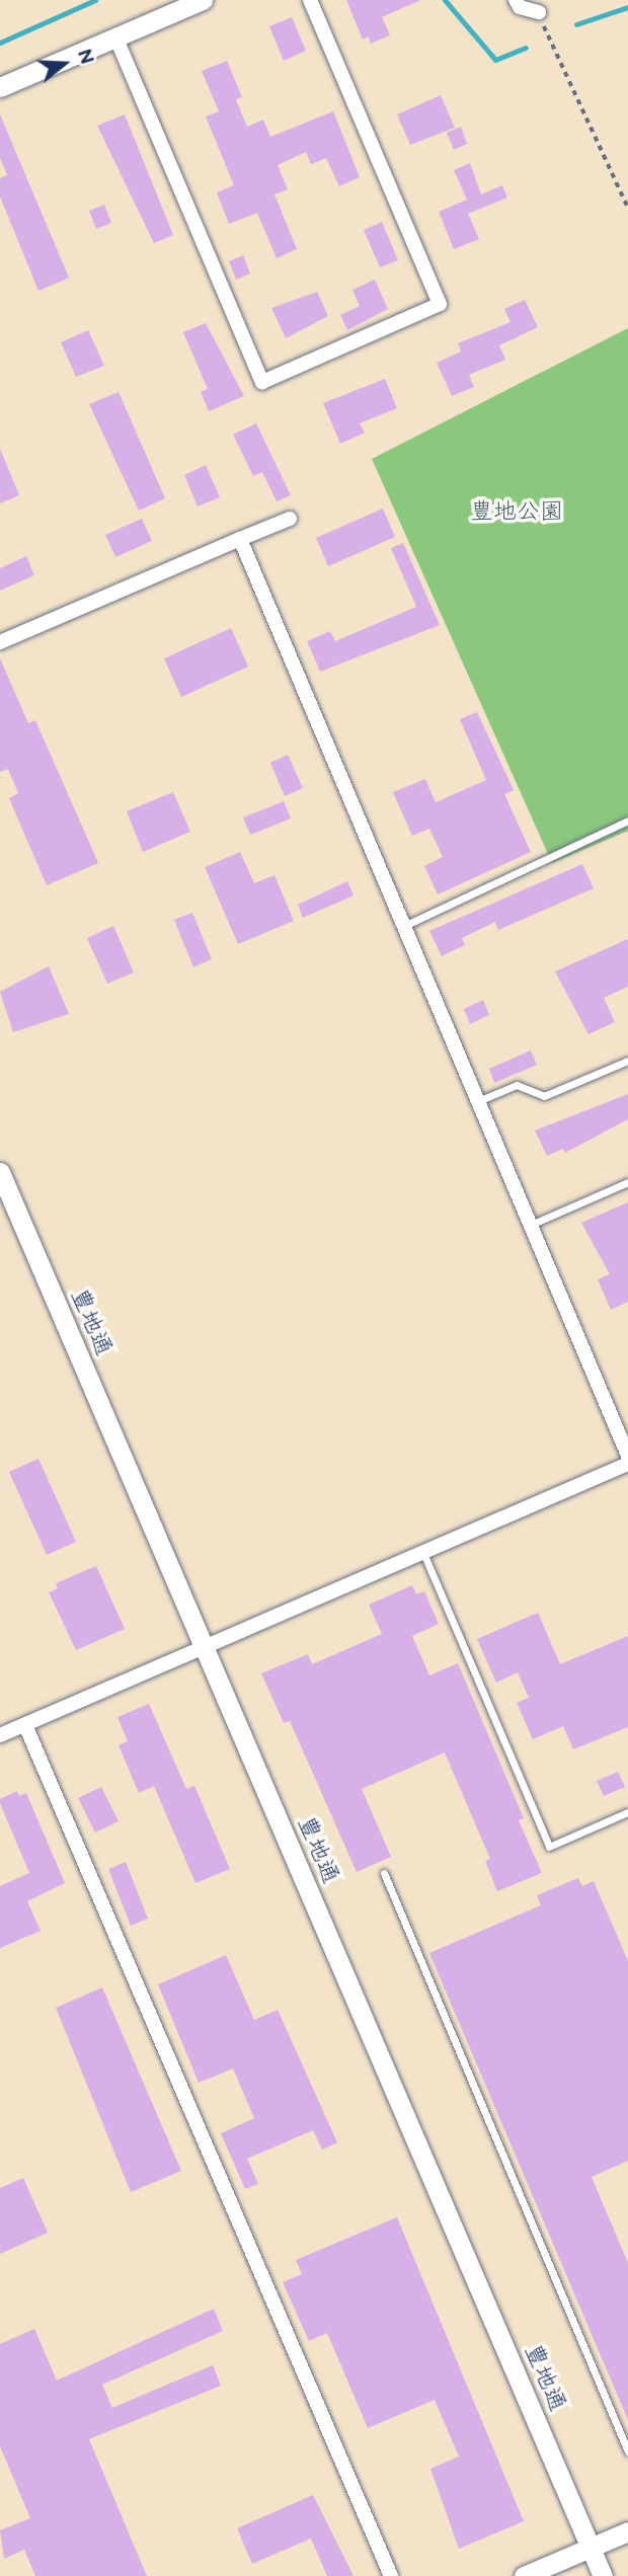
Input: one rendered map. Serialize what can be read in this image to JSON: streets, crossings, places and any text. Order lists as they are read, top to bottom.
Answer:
{
  "streets": {
    "main road": ["豊地通"]
  },
  "parks": ["豊地公園"],
  "north": "right"
}
